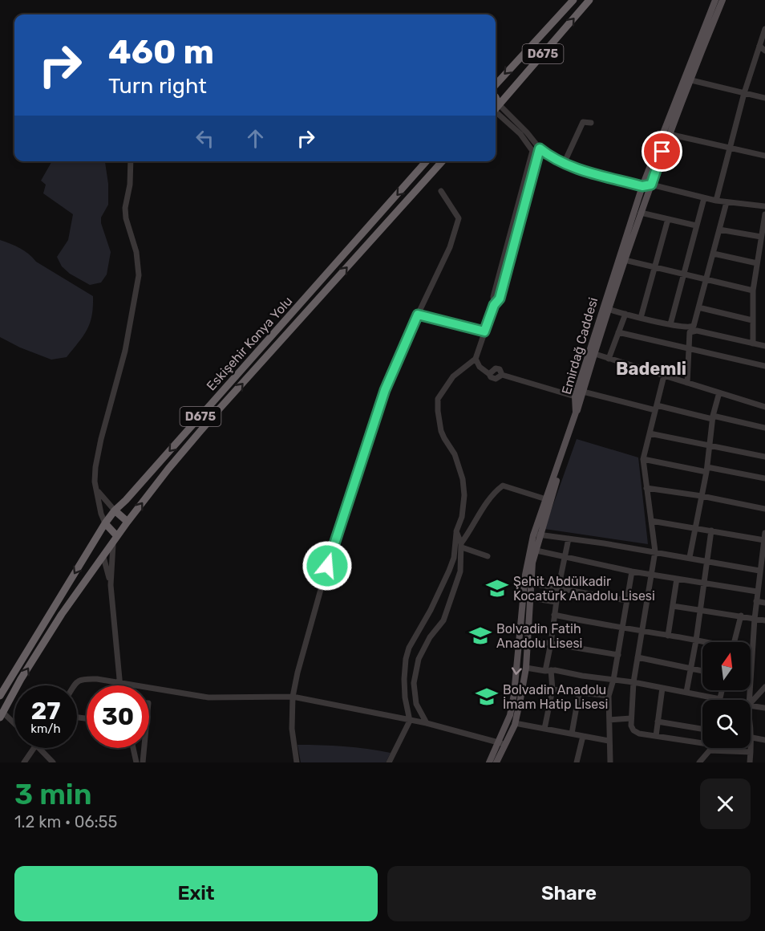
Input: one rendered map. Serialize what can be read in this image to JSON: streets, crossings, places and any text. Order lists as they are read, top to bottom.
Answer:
{
  "streets": {
    "highway": ["D675", "Eskişehir Konya Yolu"],
    "main road": ["Emirdağ Caddesi"]
  },
  "districts": ["Bademli"],
  "places": {
    "school or university": ["Şehit Abdülkadir Kocatürk Anadolu Lisesi", "Bolvadin Fatih Anadolu Lisesi", "Bolvadin Anadolu İmam Hatip Lisesi"]
  },
  "north": "top",
  "page": {
    "turn": ["460 m", "Turn right"],
    "speed": "27 km/h",
    "limit": "30",
    "heading": ["3 min", "1.2 km · 06:55"],
    "buttons": ["Exit", "Share"]
  }
}
